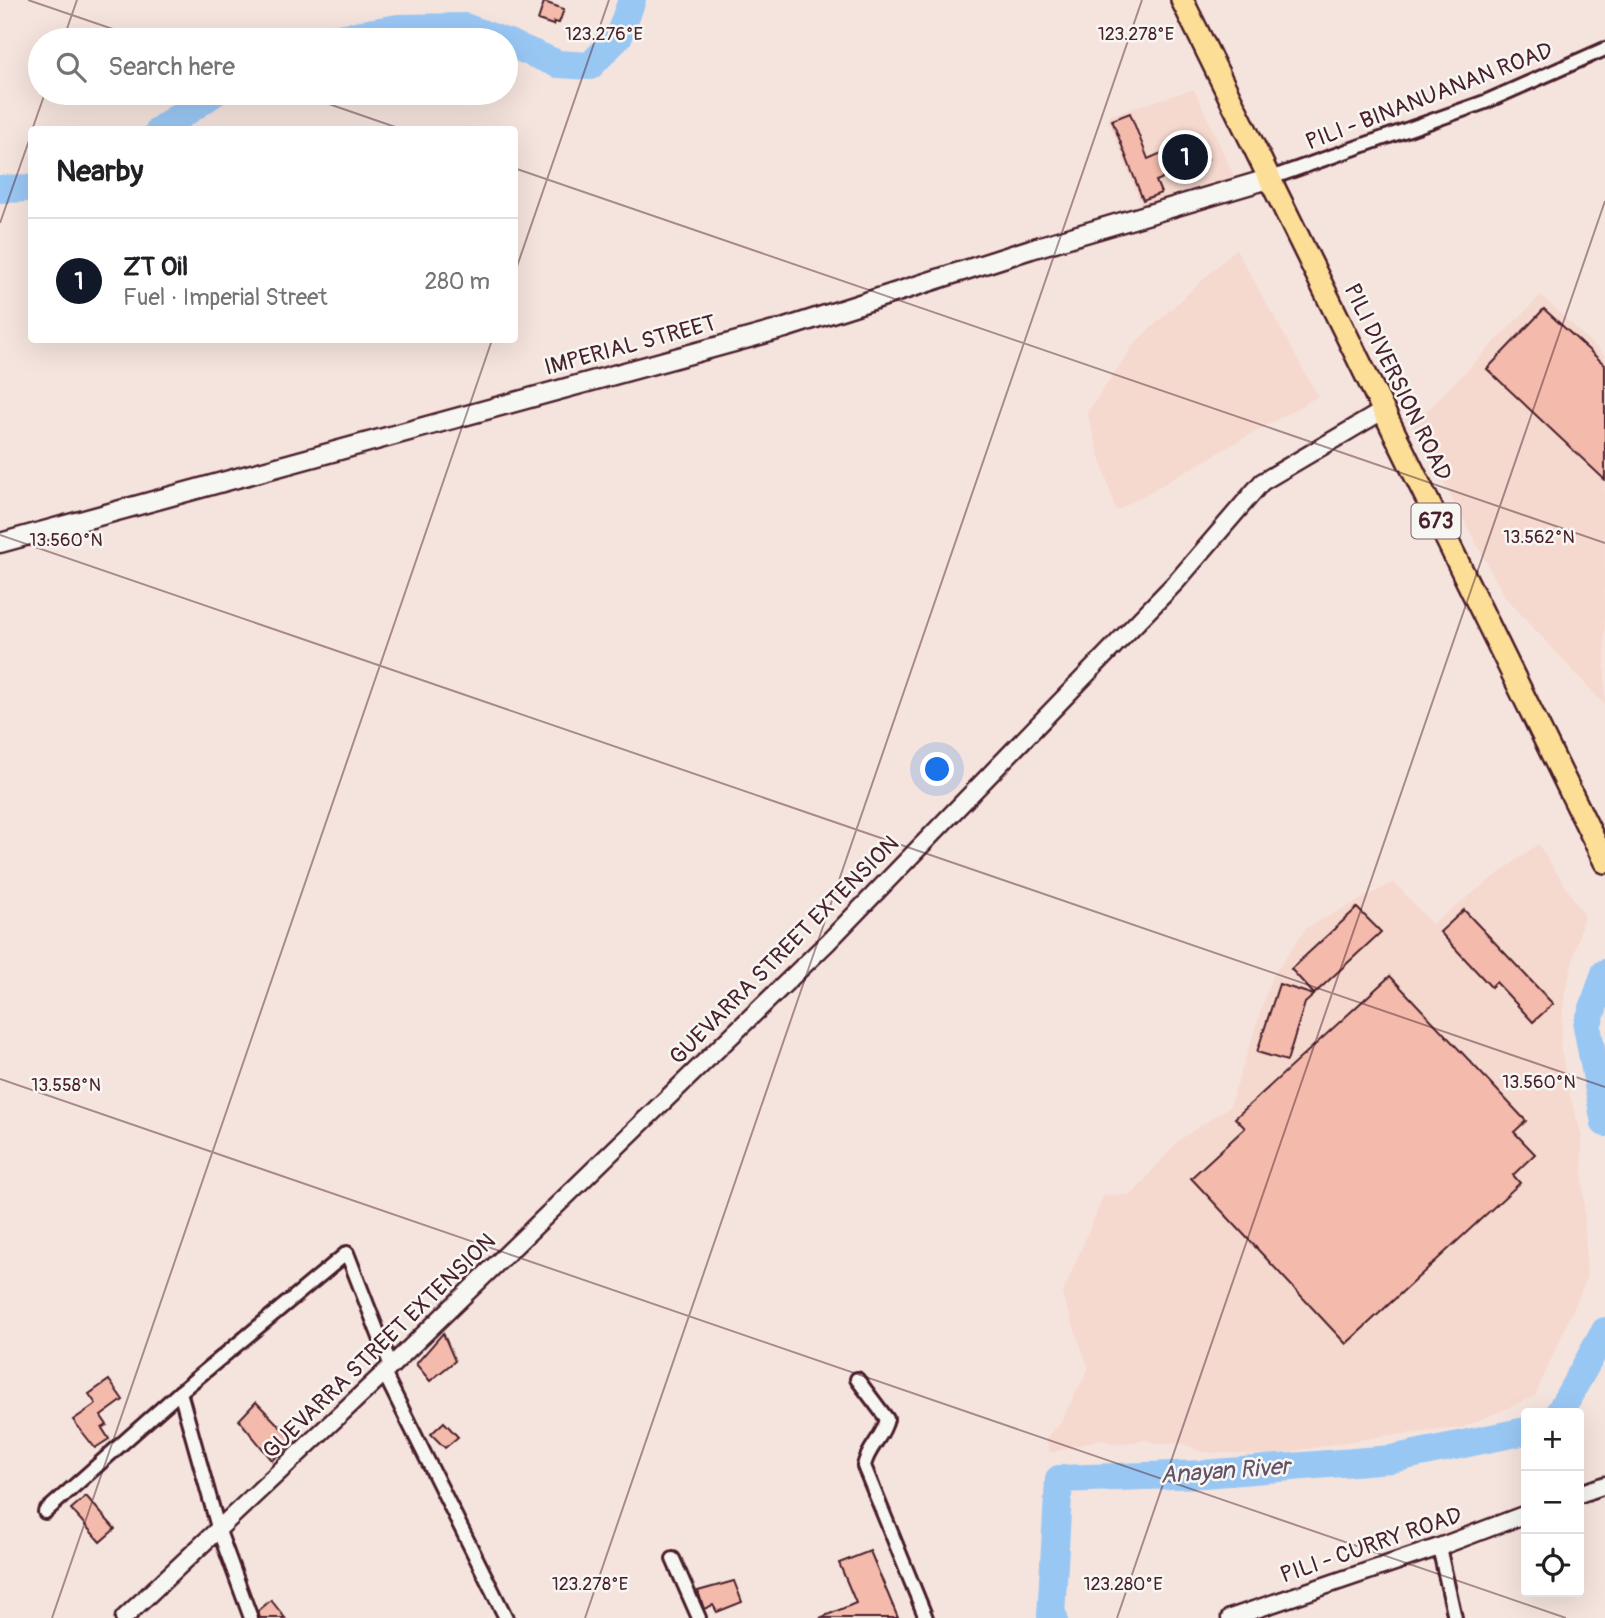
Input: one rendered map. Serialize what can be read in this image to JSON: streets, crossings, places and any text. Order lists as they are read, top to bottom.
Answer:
{
  "streets": {
    "highway": ["PILI DIVERSION ROAD", "673"],
    "main road": ["IMPERIAL STREET"],
    "street": ["PILI - BINANUANAN ROAD", "GUEVARRA STREET EXTENSION", "PILI - CURRY ROAD"]
  },
  "crossings": [
    ["PILI - BINANUANAN ROAD", "IMPERIAL STREET"],
    ["PILI - BINANUANAN ROAD", "PILI DIVERSION ROAD"],
    ["IMPERIAL STREET", "PILI DIVERSION ROAD"],
    ["PILI DIVERSION ROAD", "GUEVARRA STREET EXTENSION"]
  ],
  "water": ["Anayan River"],
  "page": {
    "search": "Search here",
    "heading": "Nearby",
    "pins": "1",
    "list": [
      {
        "mark": "1",
        "name": "ZT Oil",
        "note": "Fuel · Imperial Street",
        "value": "280 m"
      }
    ],
    "map_buttons": ["+", "−"]
  },
  "coordinates": [
    "123.276°E",
    "123.278°E",
    "13.562°N",
    "13.560°N",
    "13.558°N",
    "123.280°E"
  ]
}
